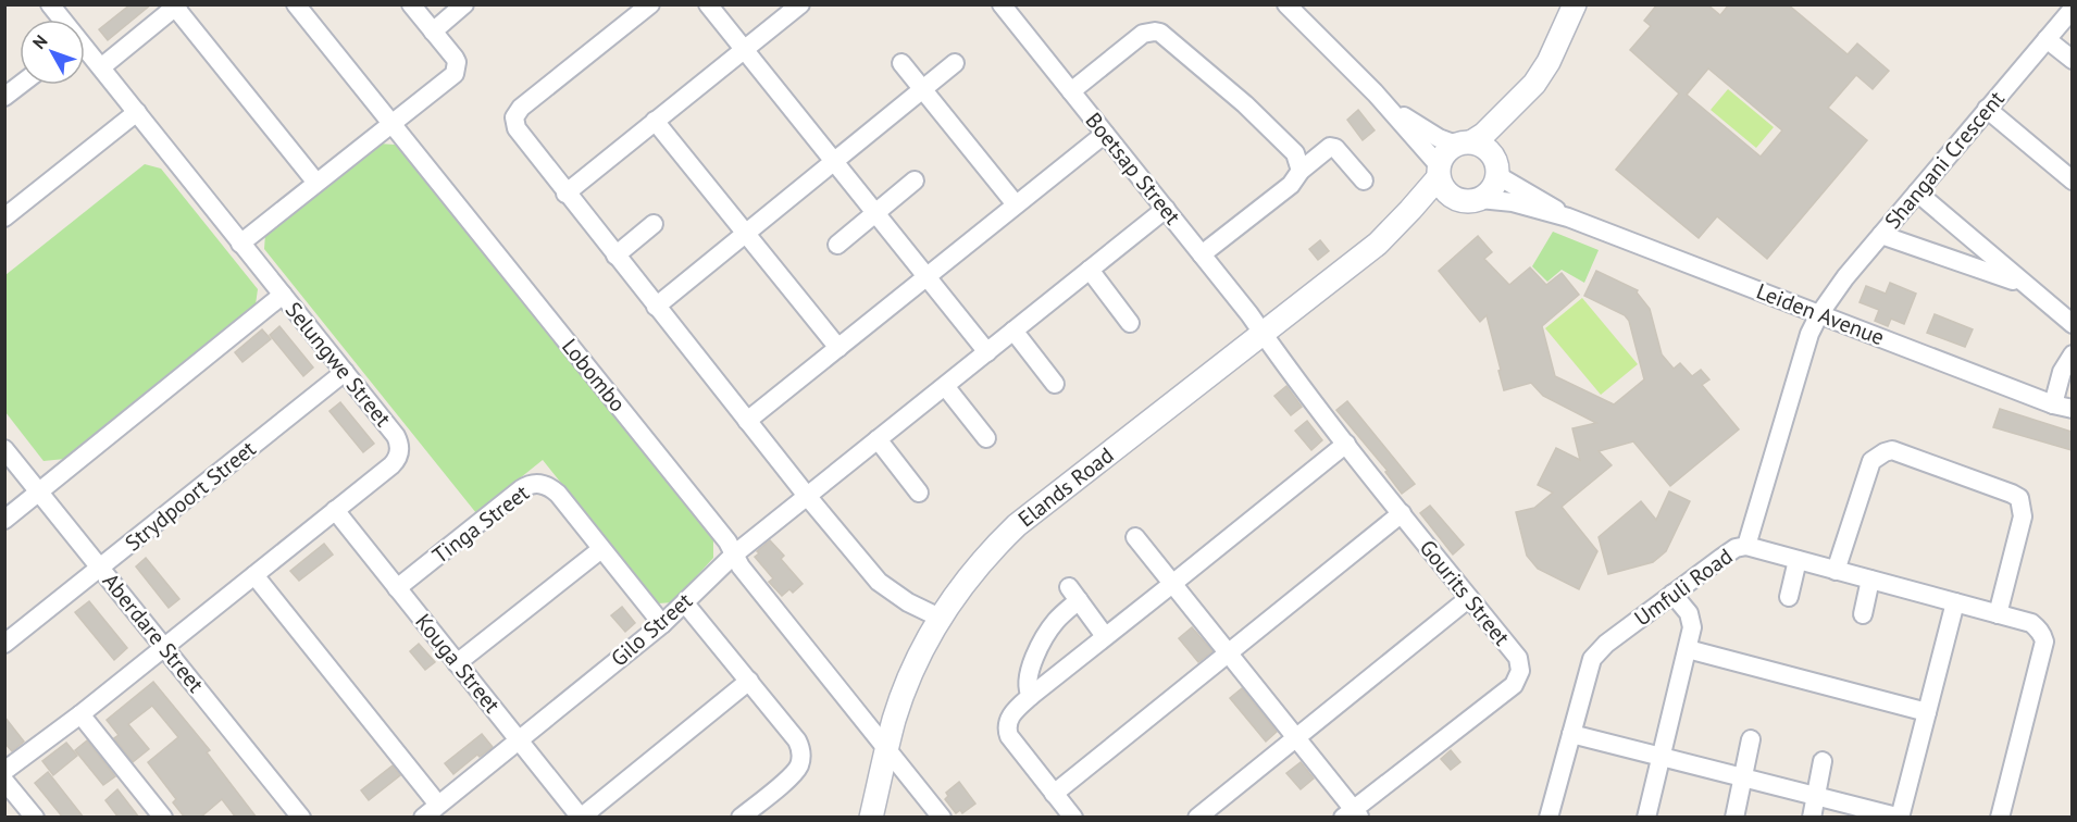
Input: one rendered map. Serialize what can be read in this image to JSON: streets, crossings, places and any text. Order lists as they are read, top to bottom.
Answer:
{
  "streets": {
    "street": [
      "Shangani Crescent",
      "Boetsap Street",
      "Leiden Avenue",
      "Selungwe Street",
      "Lobombo",
      "Elands Road",
      "Strydpoort Street",
      "Tinga Street",
      "Umfuli Road",
      "Gourits Street",
      "Gilo Street",
      "Aberdare Street",
      "Kouga Street"
    ]
  },
  "crossings": [
    ["Shangani Crescent", "Leiden Avenue"],
    ["Shangani Crescent", "Umfuli Road"],
    ["Boetsap Street", "Elands Road"],
    ["Boetsap Street", "Gourits Street"],
    ["Boetsap Street", "Gilo Street"],
    ["Leiden Avenue", "Elands Road"],
    ["Leiden Avenue", "Umfuli Road"],
    ["Selungwe Street", "Strydpoort Street"],
    ["Selungwe Street", "Aberdare Street"],
    ["Selungwe Street", "Kouga Street"],
    ["Lobombo", "Elands Road"],
    ["Lobombo", "Gilo Street"],
    ["Elands Road", "Gourits Street"],
    ["Strydpoort Street", "Aberdare Street"],
    ["Tinga Street", "Gilo Street"],
    ["Tinga Street", "Kouga Street"],
    ["Gilo Street", "Kouga Street"]
  ],
  "north": "top left"
}
